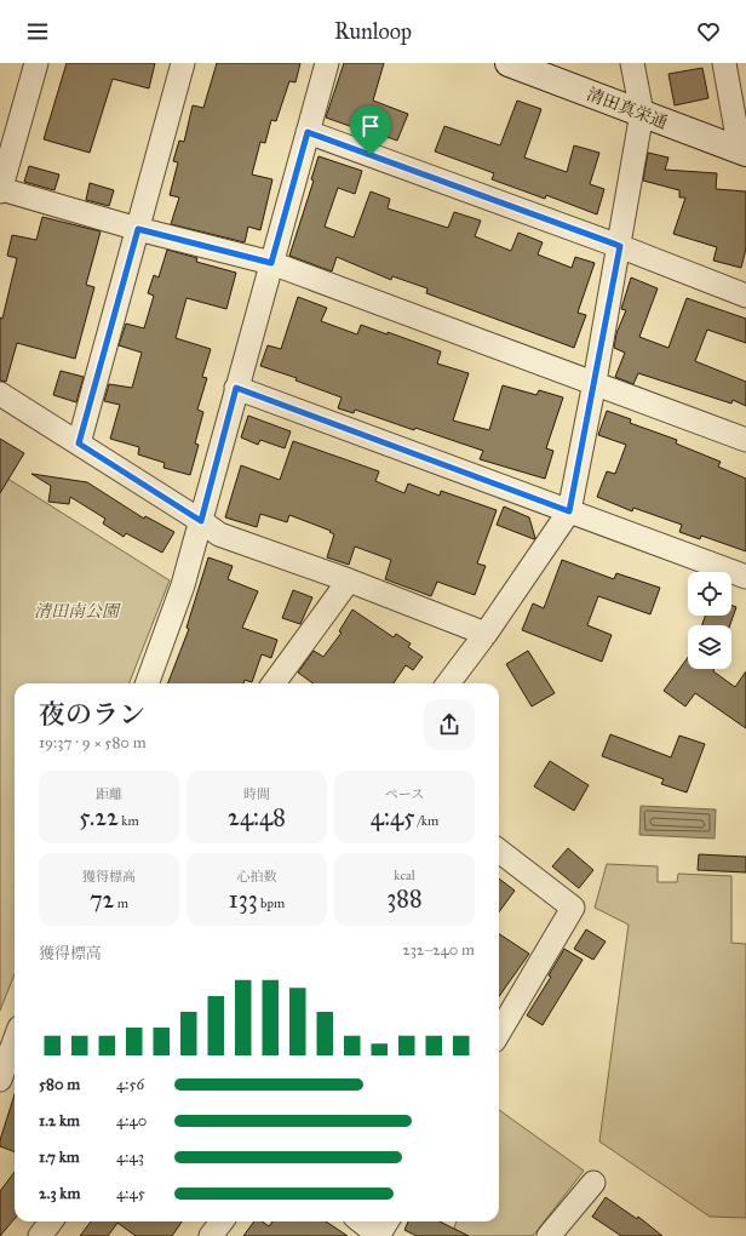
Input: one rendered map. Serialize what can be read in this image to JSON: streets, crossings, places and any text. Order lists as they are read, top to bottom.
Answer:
{
  "streets": {
    "street": ["清田真栄通"]
  },
  "parks": ["清田南公園"],
  "page": {
    "header": "Runloop",
    "heading": ["夜のラン", "19:37 · 9 × 580 m"],
    "stats": [
      ["距離", "5.22 km"],
      ["時間", "24:48"],
      ["ペース", "4:45 /km"],
      ["獲得標高", "72 m"],
      ["心拍数", "133 bpm"],
      ["kcal", "388"]
    ],
    "chart": ["獲得標高", "232–240 m"],
    "list": [
      {
        "name": "580 m",
        "note": "4:56"
      },
      {
        "name": "1.2 km",
        "note": "4:40"
      },
      {
        "name": "1.7 km",
        "note": "4:43"
      },
      {
        "name": "2.3 km",
        "note": "4:45"
      }
    ]
  }
}
